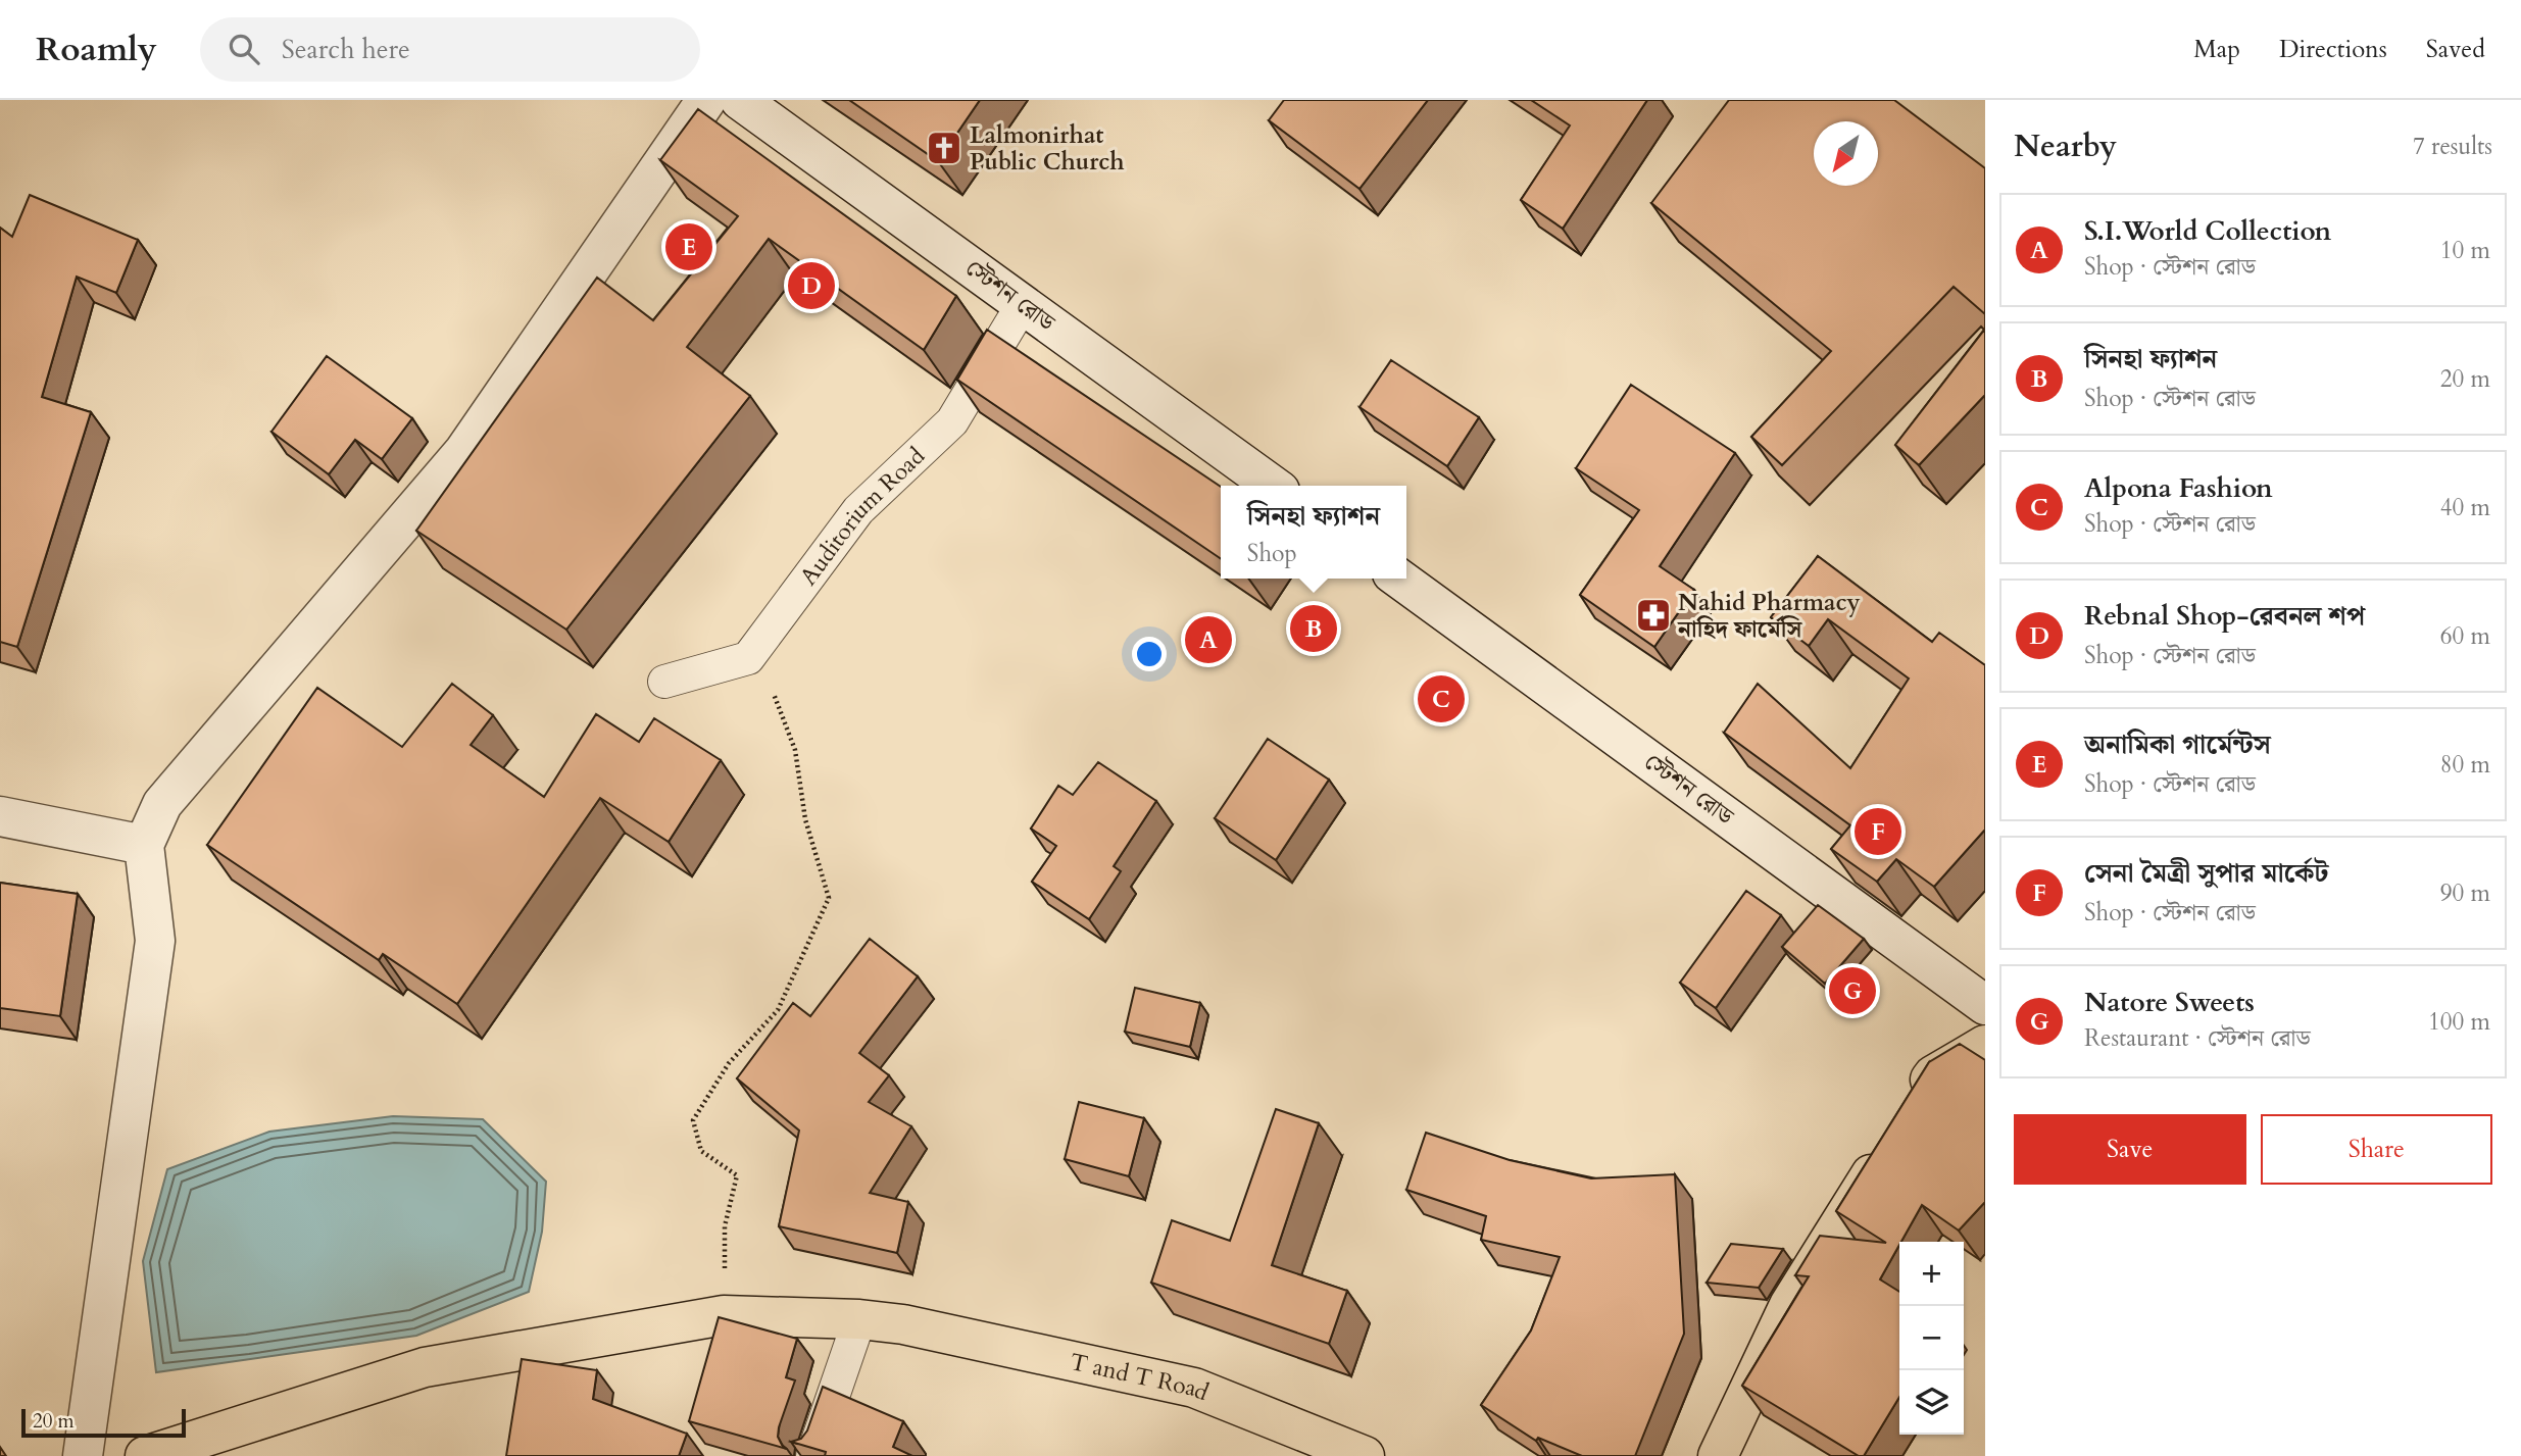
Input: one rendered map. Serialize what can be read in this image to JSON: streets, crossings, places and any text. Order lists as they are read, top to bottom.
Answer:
{
  "streets": {
    "main road": ["T and T Road"],
    "street": ["স্টেশন রোড"],
    "lane": ["Auditorium Road"]
  },
  "crossings": [
    ["স্টেশন রোড", "Auditorium Road"]
  ],
  "places": {
    "church": ["Lalmonirhat Public Church"],
    "pharmacy": ["Nahid Pharmacy নাহিদ ফার্মেসি"]
  },
  "scale_bar": "20 m",
  "north": "bottom left",
  "page": {
    "header": "Roamly",
    "search": "Search here",
    "nav": ["Map", "Directions", "Saved"],
    "heading": ["Nearby", "7 results"],
    "list": [
      {
        "mark": "A",
        "name": "S.I.World Collection",
        "note": "Shop · স্টেশন রোড",
        "value": "10 m"
      },
      {
        "mark": "B",
        "name": "সিনহা ফ্যাশন",
        "note": "Shop · স্টেশন রোড",
        "value": "20 m"
      },
      {
        "mark": "C",
        "name": "Alpona Fashion",
        "note": "Shop · স্টেশন রোড",
        "value": "40 m"
      },
      {
        "mark": "D",
        "name": "Rebnal Shop-রেবনল শপ",
        "note": "Shop · স্টেশন রোড",
        "value": "60 m"
      },
      {
        "mark": "E",
        "name": "অনামিকা গার্মেন্টস",
        "note": "Shop · স্টেশন রোড",
        "value": "80 m"
      },
      {
        "mark": "F",
        "name": "সেনা মৈত্রী সুপার মার্কেট",
        "note": "Shop · স্টেশন রোড",
        "value": "90 m"
      },
      {
        "mark": "G",
        "name": "Natore Sweets",
        "note": "Restaurant · স্টেশন রোড",
        "value": "100 m"
      }
    ],
    "pins": [
      "E",
      "D",
      "B",
      "A",
      "C",
      "F",
      "G"
    ],
    "popup": ["সিনহা ফ্যাশন", "Shop"],
    "buttons": ["Save", "Share"],
    "map_buttons": ["+", "−"],
    "scale": "20 m"
  }
}
